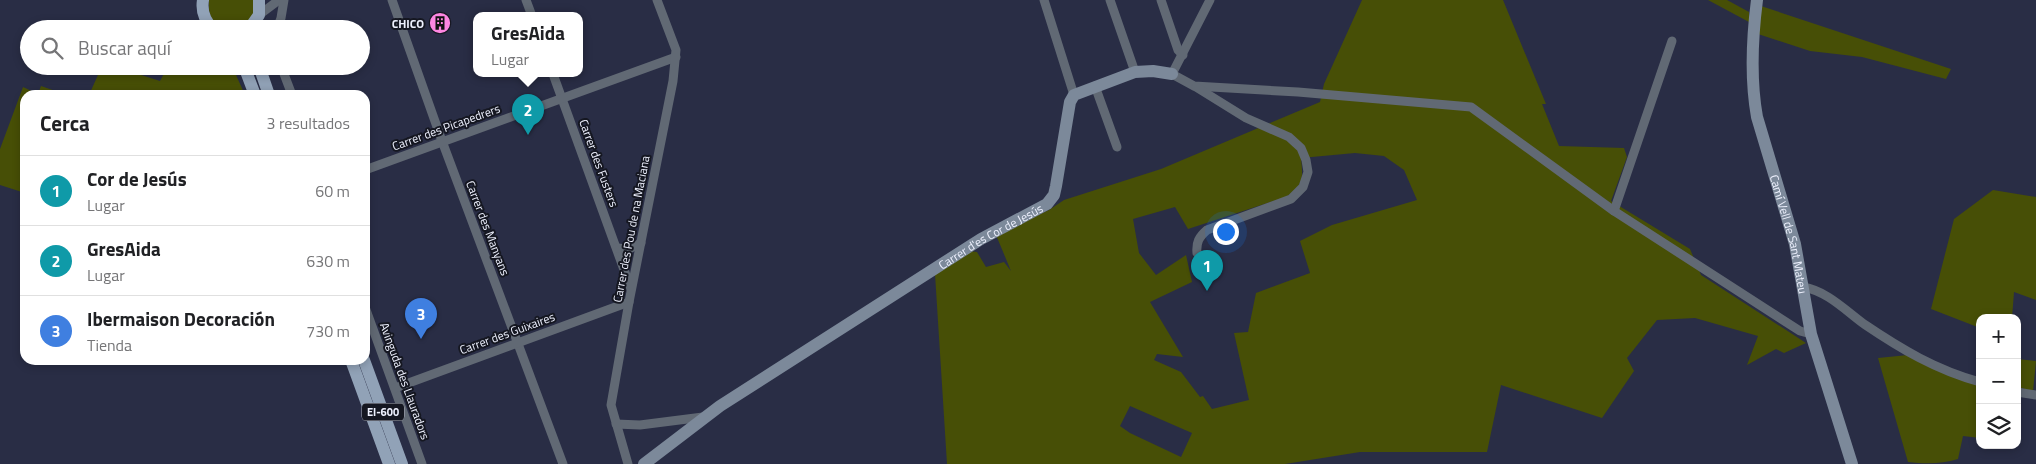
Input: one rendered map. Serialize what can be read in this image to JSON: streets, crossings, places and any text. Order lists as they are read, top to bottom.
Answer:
{
  "streets": {
    "main road": ["EI-600"],
    "street": [
      "Carrer des Picapedrers",
      "Carrer des Fusters",
      "Carrer des Manyans",
      "Carrer des Pou de na Maciana",
      "Camí Vell de Sant Mateu",
      "Carrer d'es Cor de Jesús",
      "Carrer des Guixaires",
      "Avinguda des Llauradors"
    ]
  },
  "crossings": [
    ["Carrer des Picapedrers", "Carrer des Fusters"],
    ["Carrer des Picapedrers", "Carrer des Manyans"],
    ["Carrer des Picapedrers", "Carrer des Pou de na Maciana"],
    ["Carrer des Fusters", "Carrer des Pou de na Maciana"],
    ["Carrer des Manyans", "Carrer des Guixaires"],
    ["Carrer des Pou de na Maciana", "Carrer des Guixaires"],
    ["Carrer des Guixaires", "Avinguda des Llauradors"]
  ],
  "places": {
    "building": ["CHICO"]
  },
  "page": {
    "popup": ["GresAida", "Lugar"],
    "search": "Buscar aquí",
    "heading": ["Cerca", "3 resultados"],
    "pins": ["2", "1", "3"],
    "list": [
      {
        "mark": "1",
        "name": "Cor de Jesús",
        "note": "Lugar",
        "value": "60 m"
      },
      {
        "mark": "2",
        "name": "GresAida",
        "note": "Lugar",
        "value": "630 m"
      },
      {
        "mark": "3",
        "name": "Ibermaison Decoración",
        "note": "Tienda",
        "value": "730 m"
      }
    ],
    "map_buttons": ["+", "−"]
  }
}
